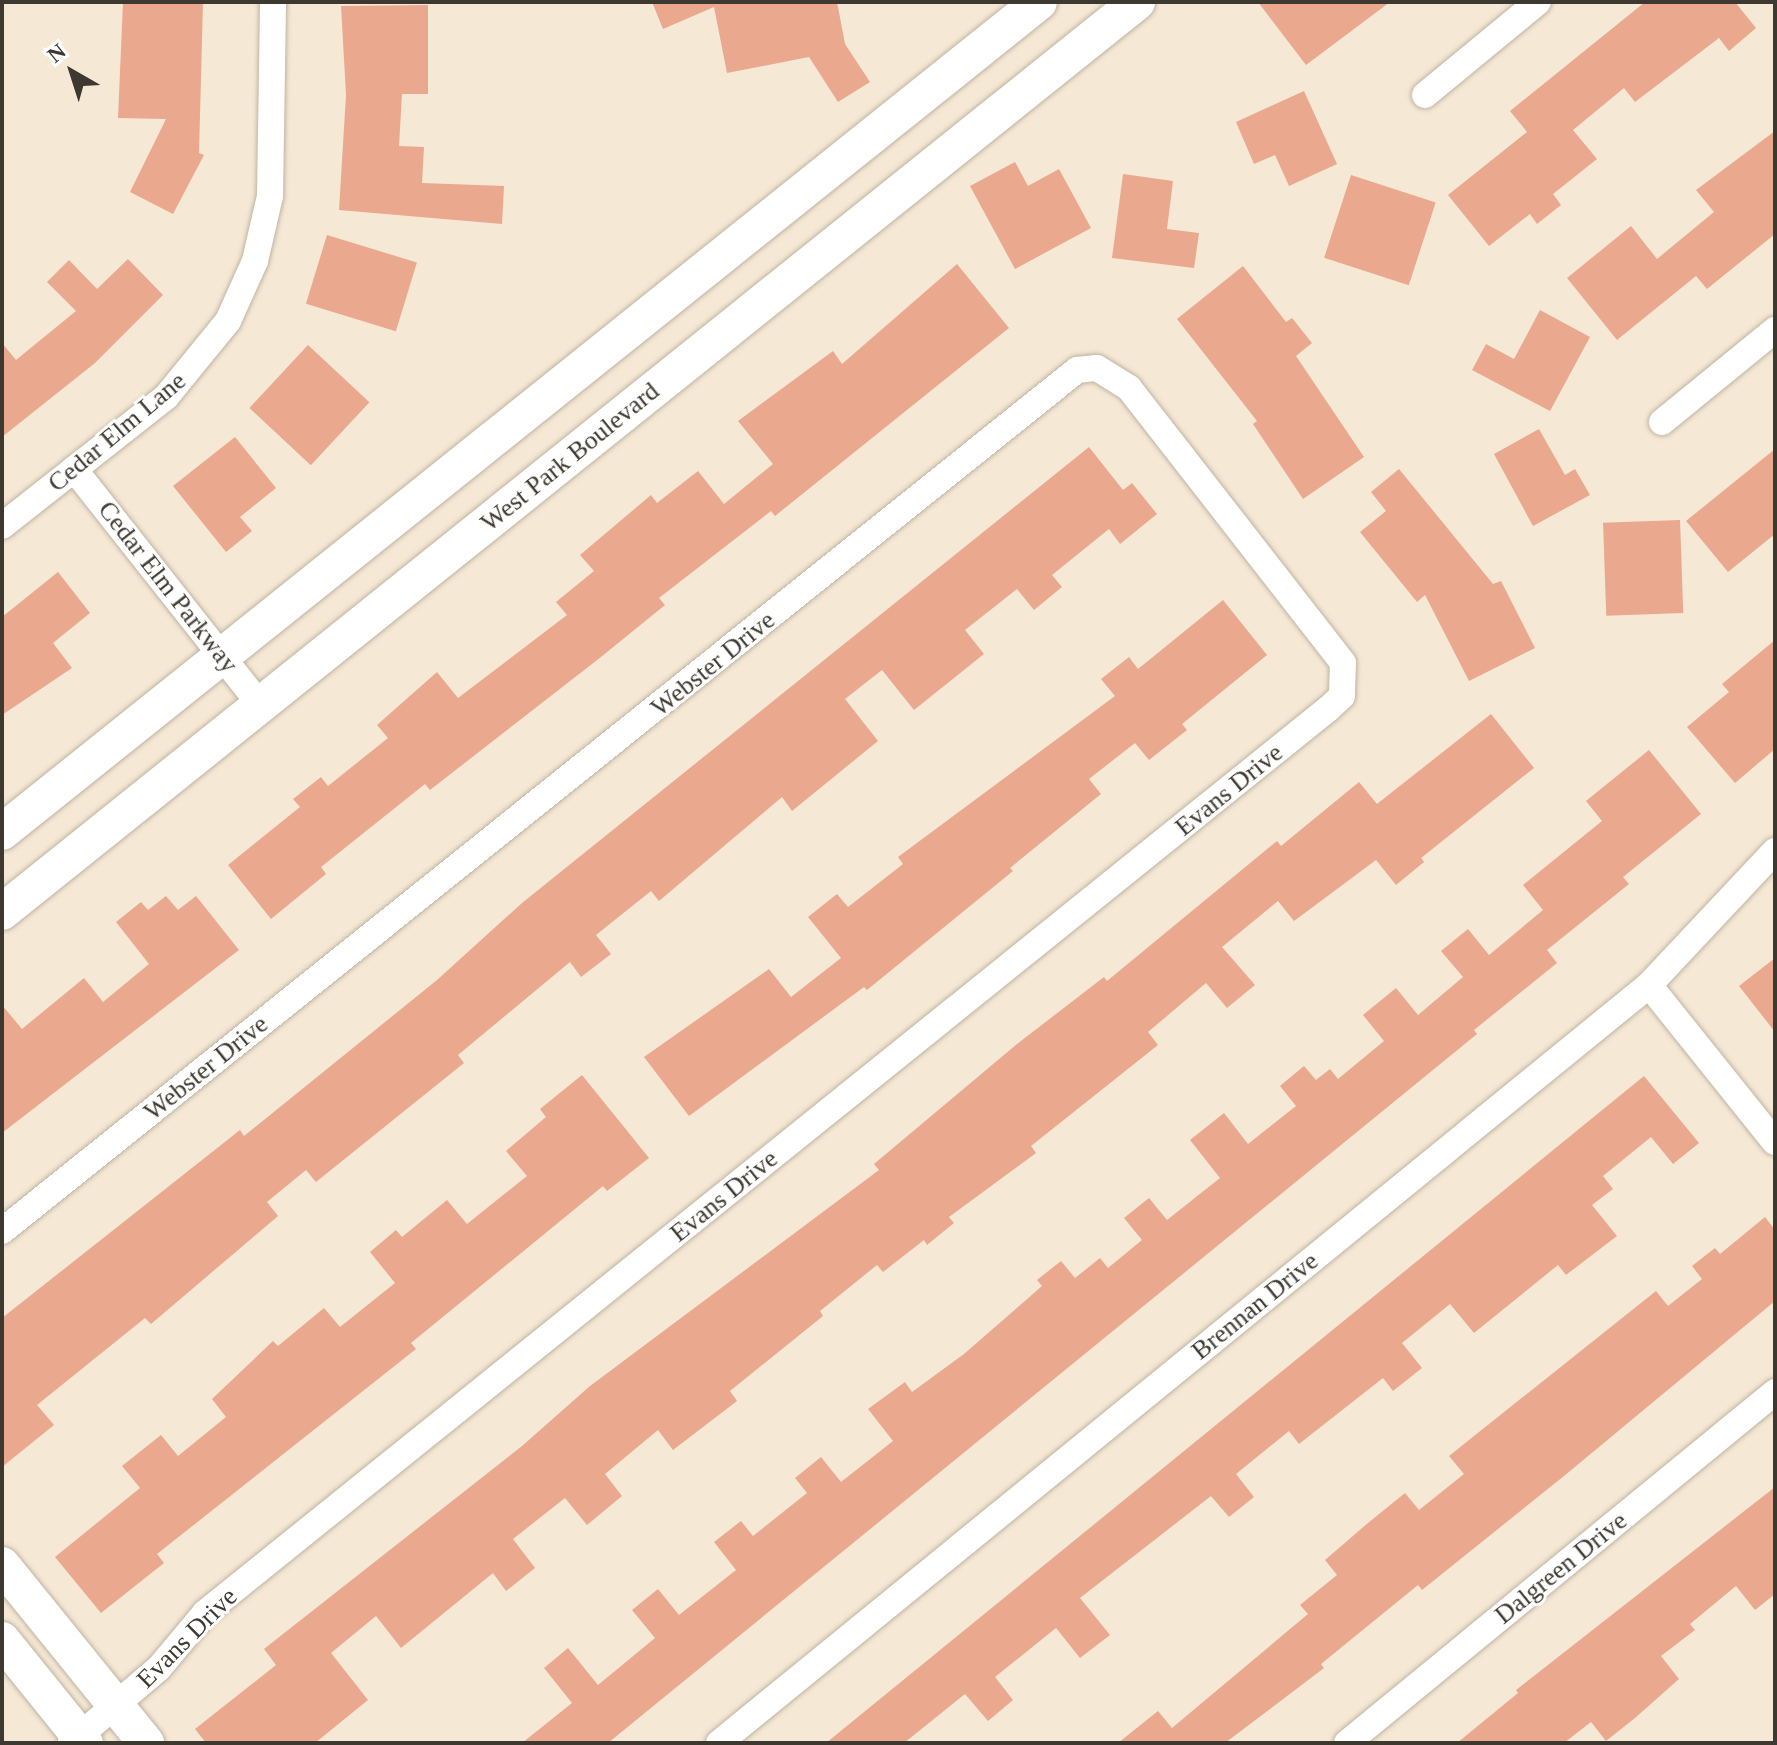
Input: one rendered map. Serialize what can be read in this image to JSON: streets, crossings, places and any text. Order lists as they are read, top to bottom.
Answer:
{
  "streets": {
    "main road": ["West Park Boulevard"],
    "street": [
      "Cedar Elm Lane",
      "Cedar Elm Parkway",
      "Webster Drive",
      "Evans Drive",
      "Brennan Drive",
      "Dalgreen Drive"
    ]
  },
  "crossings": [
    ["Cedar Elm Lane", "Cedar Elm Parkway"],
    ["West Park Boulevard", "Cedar Elm Parkway"],
    ["Webster Drive", "Evans Drive"]
  ],
  "north": "top left"
}
